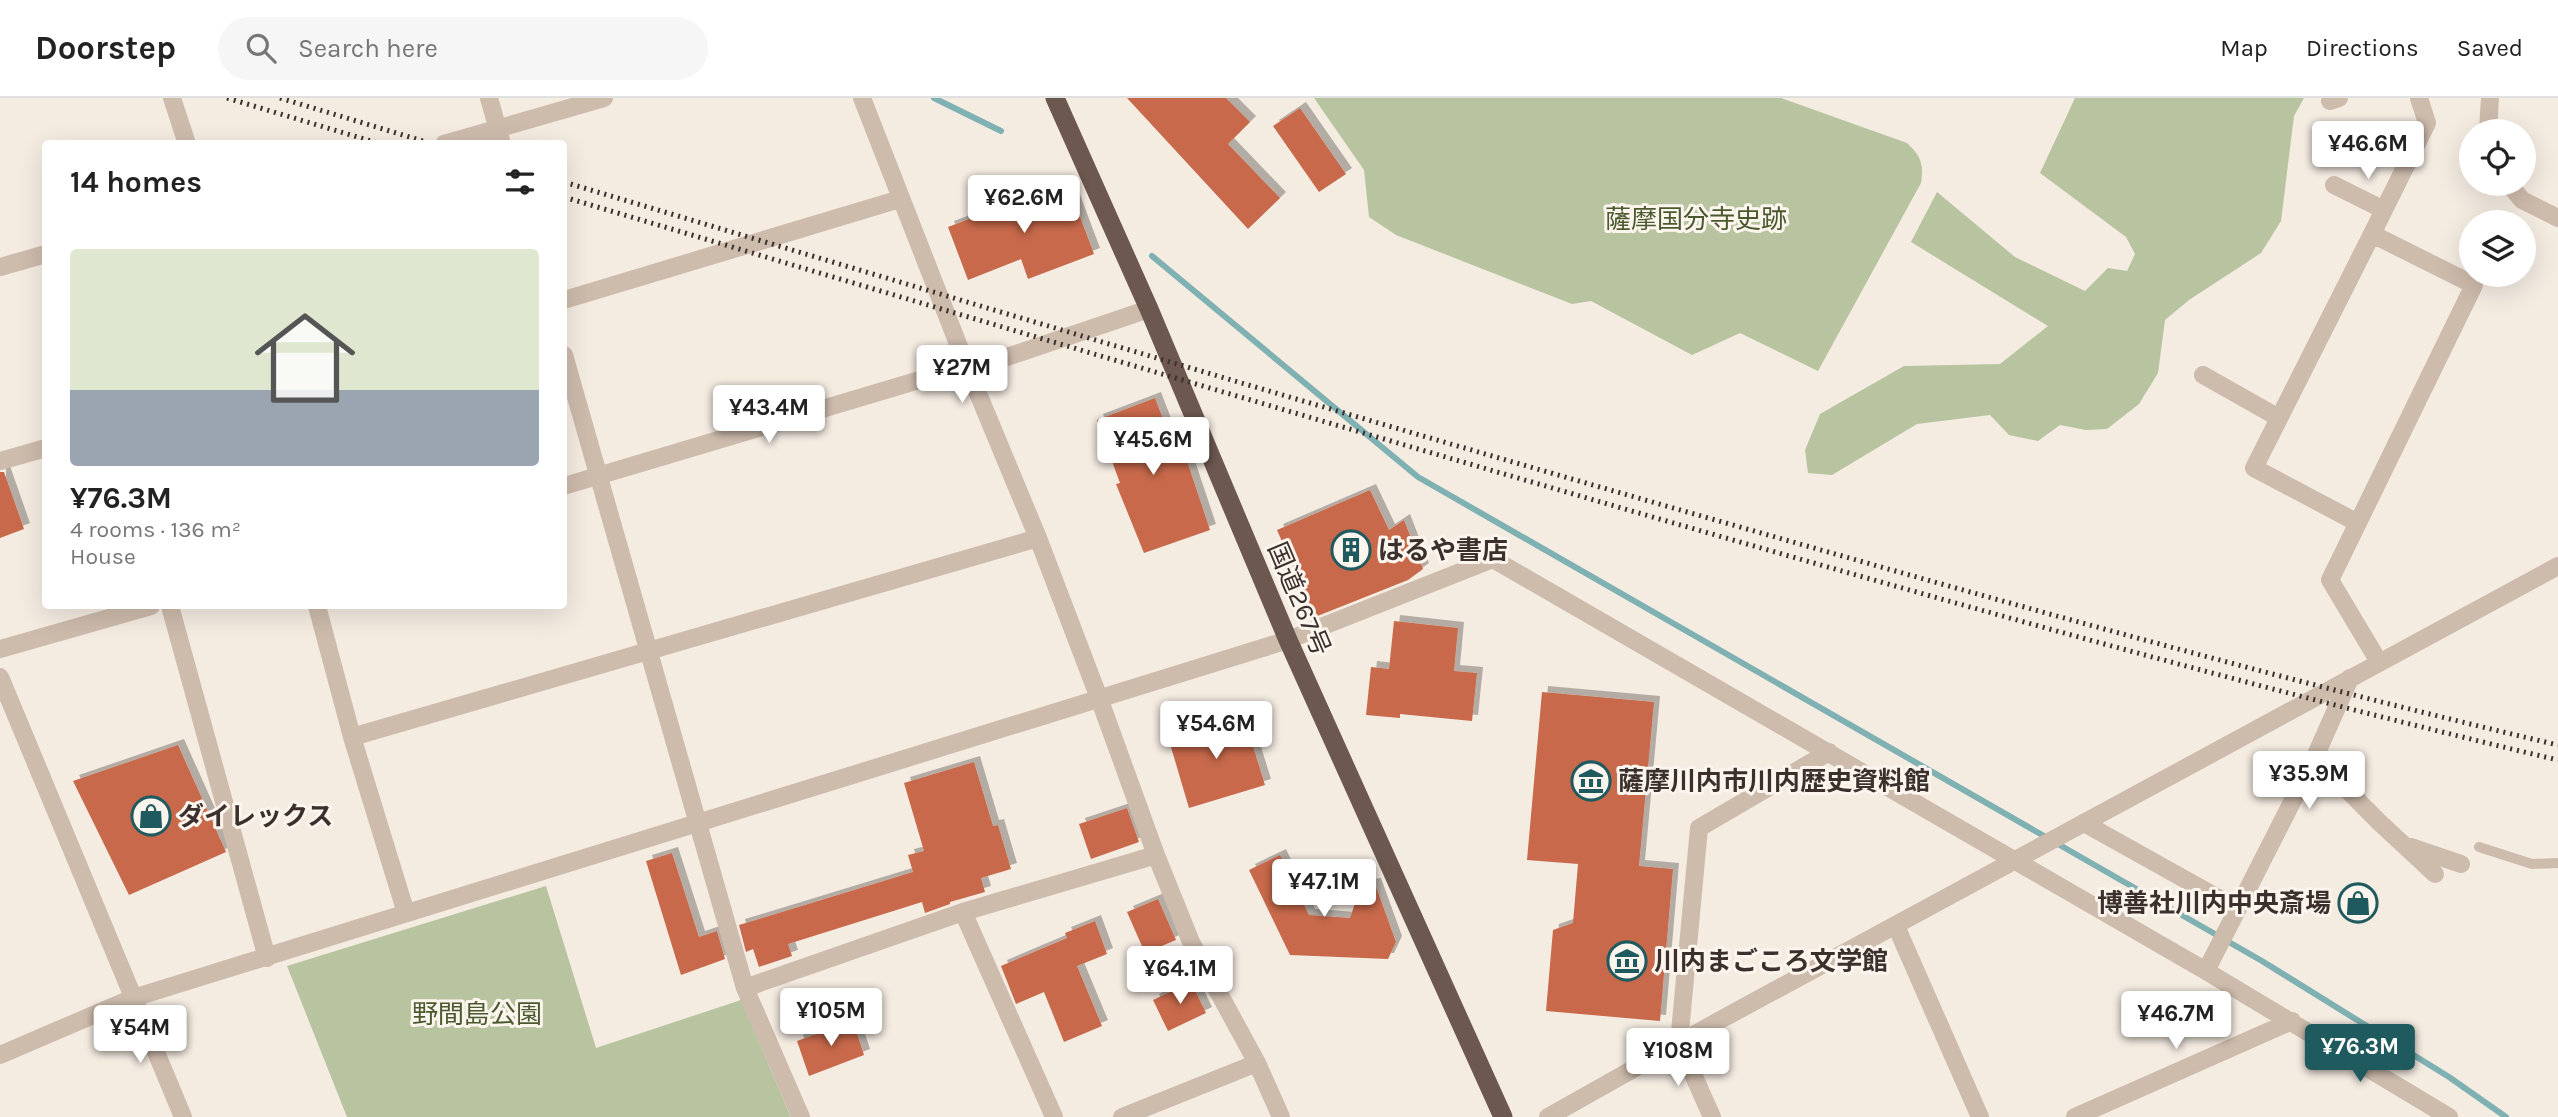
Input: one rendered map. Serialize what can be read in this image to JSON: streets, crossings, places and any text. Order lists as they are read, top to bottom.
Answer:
{
  "streets": {
    "highway": ["国道267号"]
  },
  "parks": ["薩摩国分寺史跡", "野間島公園"],
  "places": {
    "building": ["はるや書店"],
    "museum": ["薩摩川内市川内歴史資料館", "川内まごころ文学館"],
    "shop": ["ダイレックス", "博善社川内中央斎場"]
  },
  "page": {
    "header": "Doorstep",
    "search": "Search here",
    "nav": ["Map", "Directions", "Saved"],
    "price": [
      "¥46.6M",
      "¥62.6M",
      "¥27M",
      "¥43.4M",
      "¥45.6M",
      "¥54.6M",
      "¥35.9M",
      "¥47.1M",
      "¥64.1M",
      "¥105M",
      "¥46.7M",
      "¥54M",
      "¥76.3M",
      "¥108M"
    ],
    "heading": "14 homes",
    "list": [
      {
        "name": "¥76.3M",
        "note": "4 rooms · 136 m² · House"
      }
    ]
  }
}
